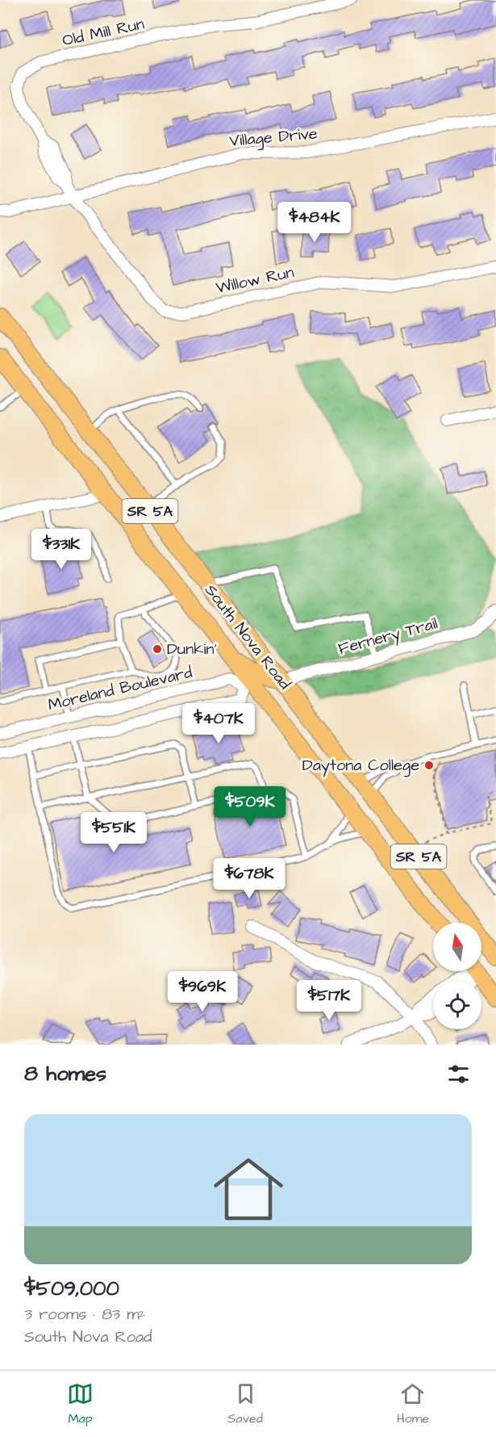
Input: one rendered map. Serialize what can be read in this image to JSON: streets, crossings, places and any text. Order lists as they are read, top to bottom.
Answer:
{
  "streets": {
    "main road": ["SR 5A", "South Nova Road"],
    "street": [
      "Old Mill Run",
      "Village Drive",
      "Willow Run",
      "Fernery Trail",
      "Moreland Boulevard"
    ]
  },
  "crossings": [
    ["Old Mill Run", "Village Drive"],
    ["Old Mill Run", "Willow Run"],
    ["Village Drive", "Willow Run"],
    ["Fernery Trail", "South Nova Road"],
    ["South Nova Road", "Moreland Boulevard"]
  ],
  "places": ["Dunkin'", "Daytona College"],
  "north": "top",
  "page": {
    "price": [
      "$484K",
      "$331K",
      "$407K",
      "$509K",
      "$551K",
      "$678K",
      "$969K",
      "$517K"
    ],
    "heading": "8 homes",
    "list": [
      {
        "name": "$509,000",
        "note": "3 rooms · 83 m² · South Nova Road"
      }
    ],
    "tabs": ["Map", "Saved", "Home"]
  }
}
